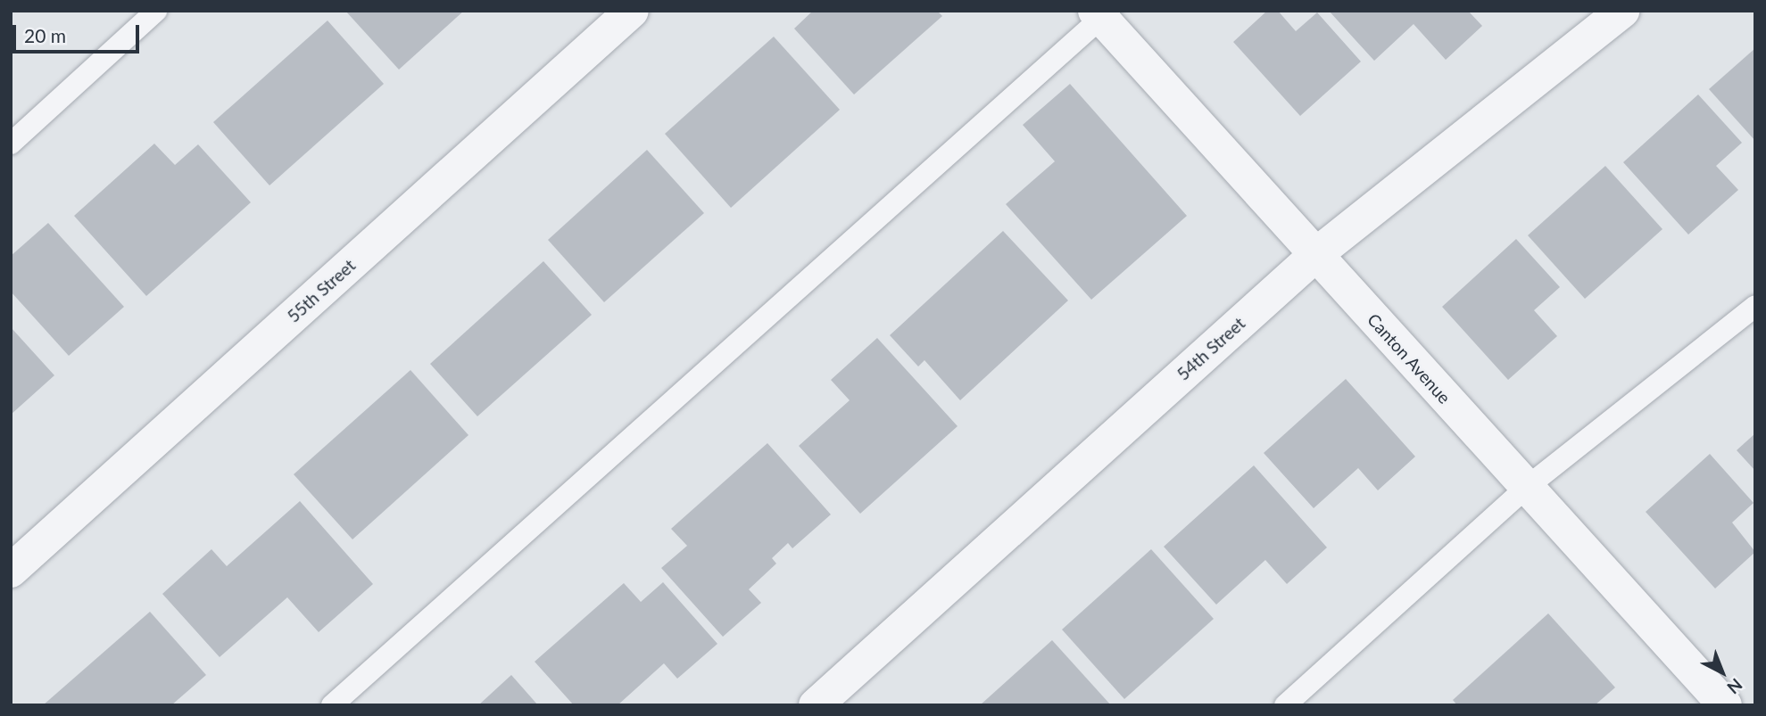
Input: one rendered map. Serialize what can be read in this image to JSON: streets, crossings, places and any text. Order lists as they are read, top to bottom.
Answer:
{
  "streets": {
    "street": ["55th Street", "54th Street", "Canton Avenue"]
  },
  "crossings": [
    ["54th Street", "Canton Avenue"]
  ],
  "scale_bar": "20 m",
  "north": "bottom right"
}
